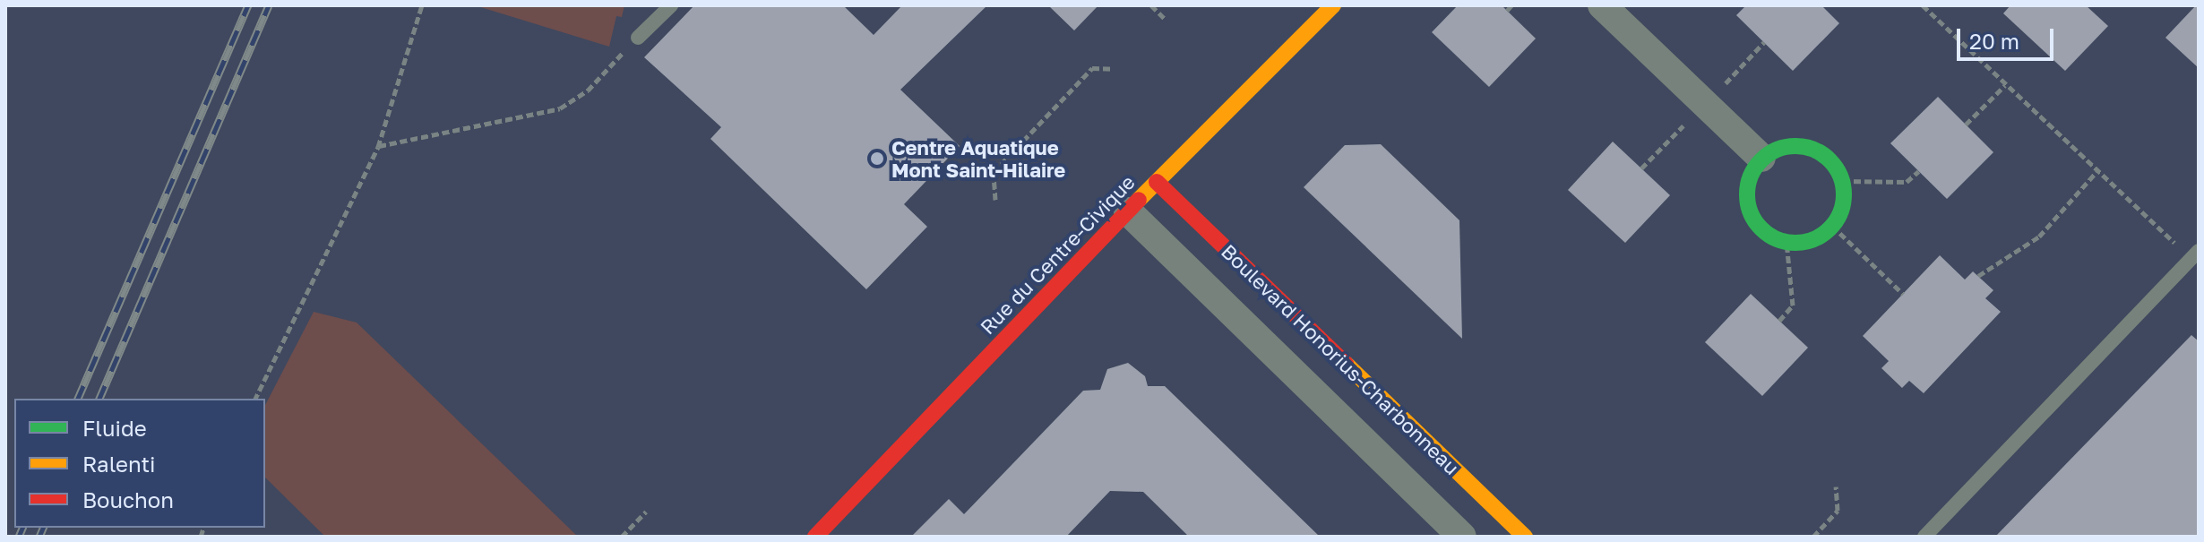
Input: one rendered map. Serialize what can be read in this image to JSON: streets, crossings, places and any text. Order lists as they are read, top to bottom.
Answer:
{
  "streets": {
    "street": ["Rue du Centre-Civique", "Boulevard Honorius-Charbonneau"]
  },
  "crossings": [
    ["Rue du Centre-Civique", "Boulevard Honorius-Charbonneau"]
  ],
  "places": ["Centre Aquatique Mont Saint-Hilaire"],
  "legend": ["Fluide", "Ralenti", "Bouchon"],
  "scale_bar": "20 m"
}
